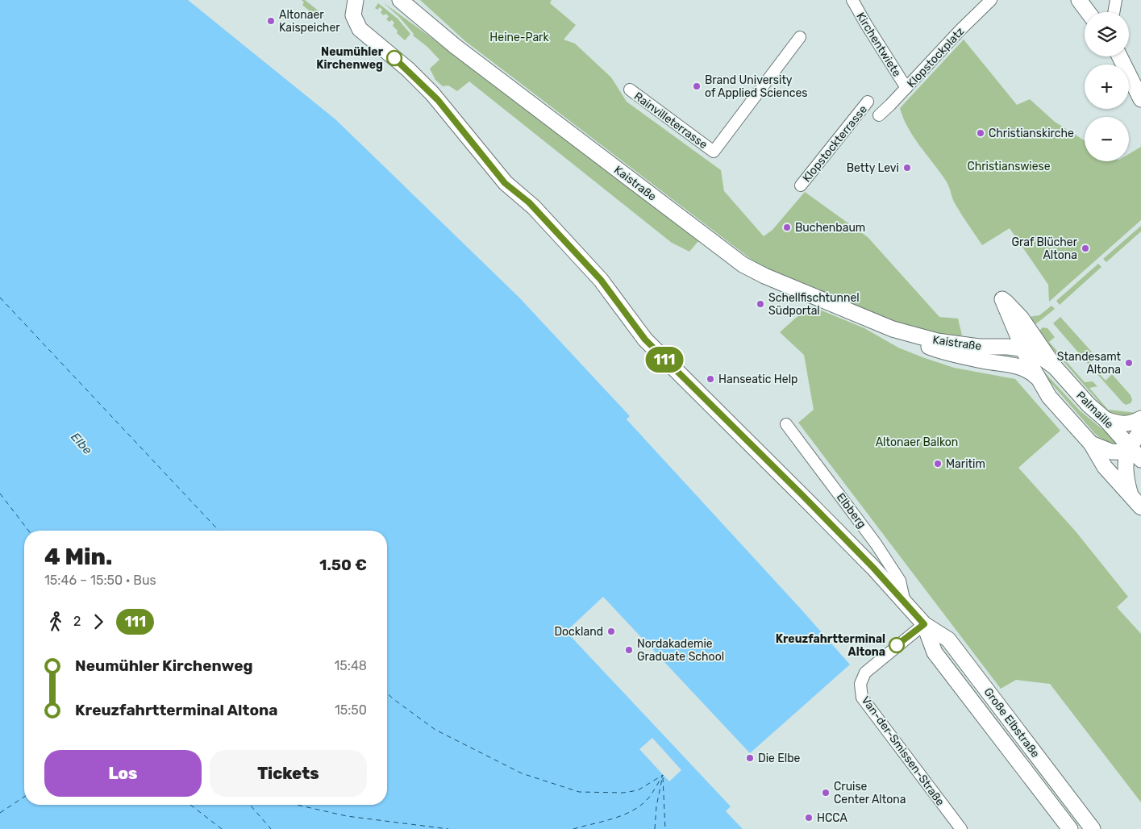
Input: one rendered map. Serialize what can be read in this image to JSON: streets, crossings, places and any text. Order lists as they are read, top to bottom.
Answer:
{
  "streets": {
    "street": [
      "Kirchentwiete",
      "Klopstockplatz",
      "Rainvilleterrasse",
      "Klopstockterrasse",
      "Kaistraße",
      "Palmaille",
      "Elbberg",
      "Große Elbstraße",
      "Van-der-Smissen-Straße"
    ]
  },
  "crossings": [
    ["Kirchentwiete", "Klopstockplatz"],
    ["Kaistraße", "Palmaille"],
    ["Elbberg", "Große Elbstraße"],
    ["Große Elbstraße", "Van-der-Smissen-Straße"]
  ],
  "water": ["Elbe"],
  "parks": ["Heine-Park", "Christianswiese", "Altonaer Balkon"],
  "places": [
    "Altonaer Kaispeicher",
    "Neumühler Kirchenweg",
    "Brand University of Applied Sciences",
    "Christianskirche",
    "Betty Levi",
    "Buchenbaum",
    "Graf Blücher Altona",
    "Schellfischtunnel Südportal",
    "Standesamt Altona",
    "Hanseatic Help",
    "Maritim",
    "Dockland",
    "Kreuzfahrtterminal Altona",
    "Nordakademie Graduate School",
    "Die Elbe",
    "Cruise Center Altona",
    "HCCA"
  ],
  "lines": ["bus line 111"],
  "page": {
    "on_map": "111",
    "map_buttons": ["+", "−"],
    "heading": ["4 Min.", "15:46 – 15:50 · Bus", "1.50 €"],
    "legs": ["2", "111"],
    "list": [
      {
        "name": "Neumühler Kirchenweg",
        "value": "15:48"
      },
      {
        "name": "Kreuzfahrtterminal Altona",
        "value": "15:50"
      }
    ],
    "buttons": ["Los", "Tickets"]
  }
}
